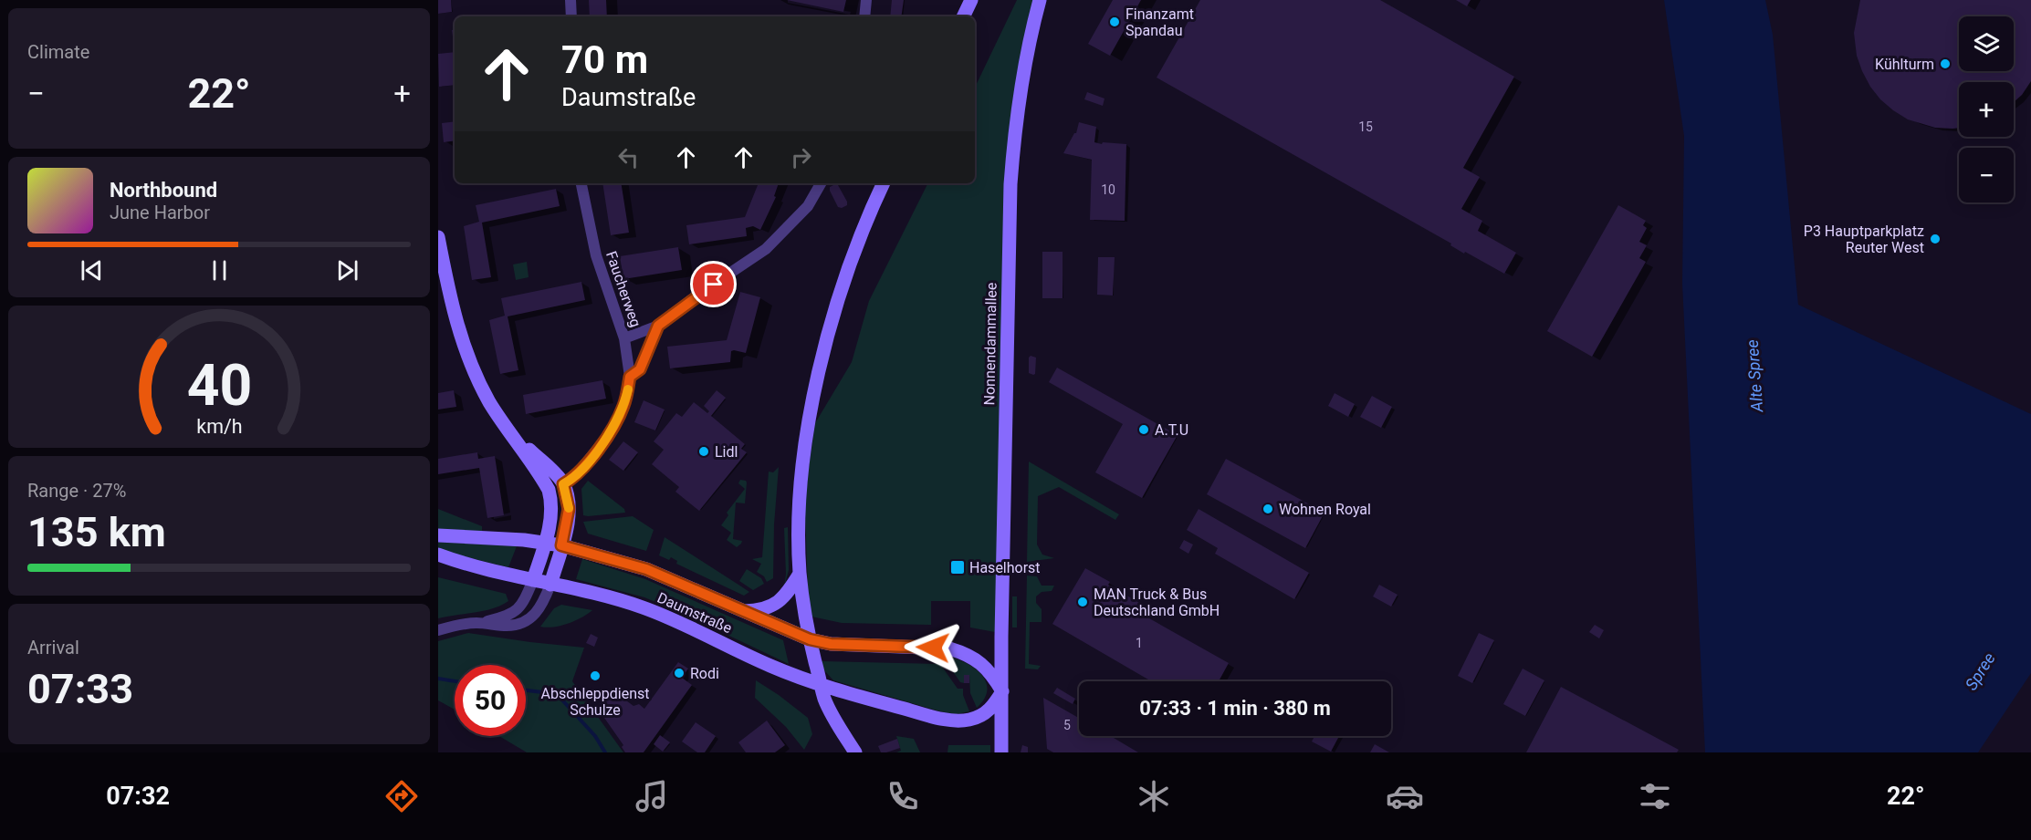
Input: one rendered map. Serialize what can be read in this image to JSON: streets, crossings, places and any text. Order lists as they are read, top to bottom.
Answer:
{
  "streets": {
    "main road": ["Nonnendammallee", "Daumstraße"],
    "street": ["Faucherweg"]
  },
  "crossings": [
    ["Nonnendammallee", "Daumstraße"]
  ],
  "water": ["Alte Spree", "Spree"],
  "places": {
    "other": [
      "Finanzamt Spandau",
      "Kühlturm",
      "P3 Hauptparkplatz Reuter West",
      "A.T.U",
      "Lidl",
      "Wohnen Royal",
      "MAN Truck & Bus Deutschland GmbH",
      "Rodi",
      "Abschleppdienst Schulze"
    ],
    "transit": ["Haselhorst"]
  },
  "house_numbers": [
    "15",
    "10",
    "1",
    "5"
  ],
  "page": {
    "tile": [
      "Climate",
      ["Range · 27%", "135 km"],
      ["Arrival", "07:33"]
    ],
    "map_buttons": ["+", "−"],
    "turn": ["70 m", "Daumstraße"],
    "heat": ["−", "22°", "+"],
    "song": ["Northbound", "June Harbor"],
    "limit": "50",
    "trip": "07:33 · 1 min · 380 m",
    "tabs": ["07:32", "22°"],
    "gauge": ["40", "km/h"]
  }
}
